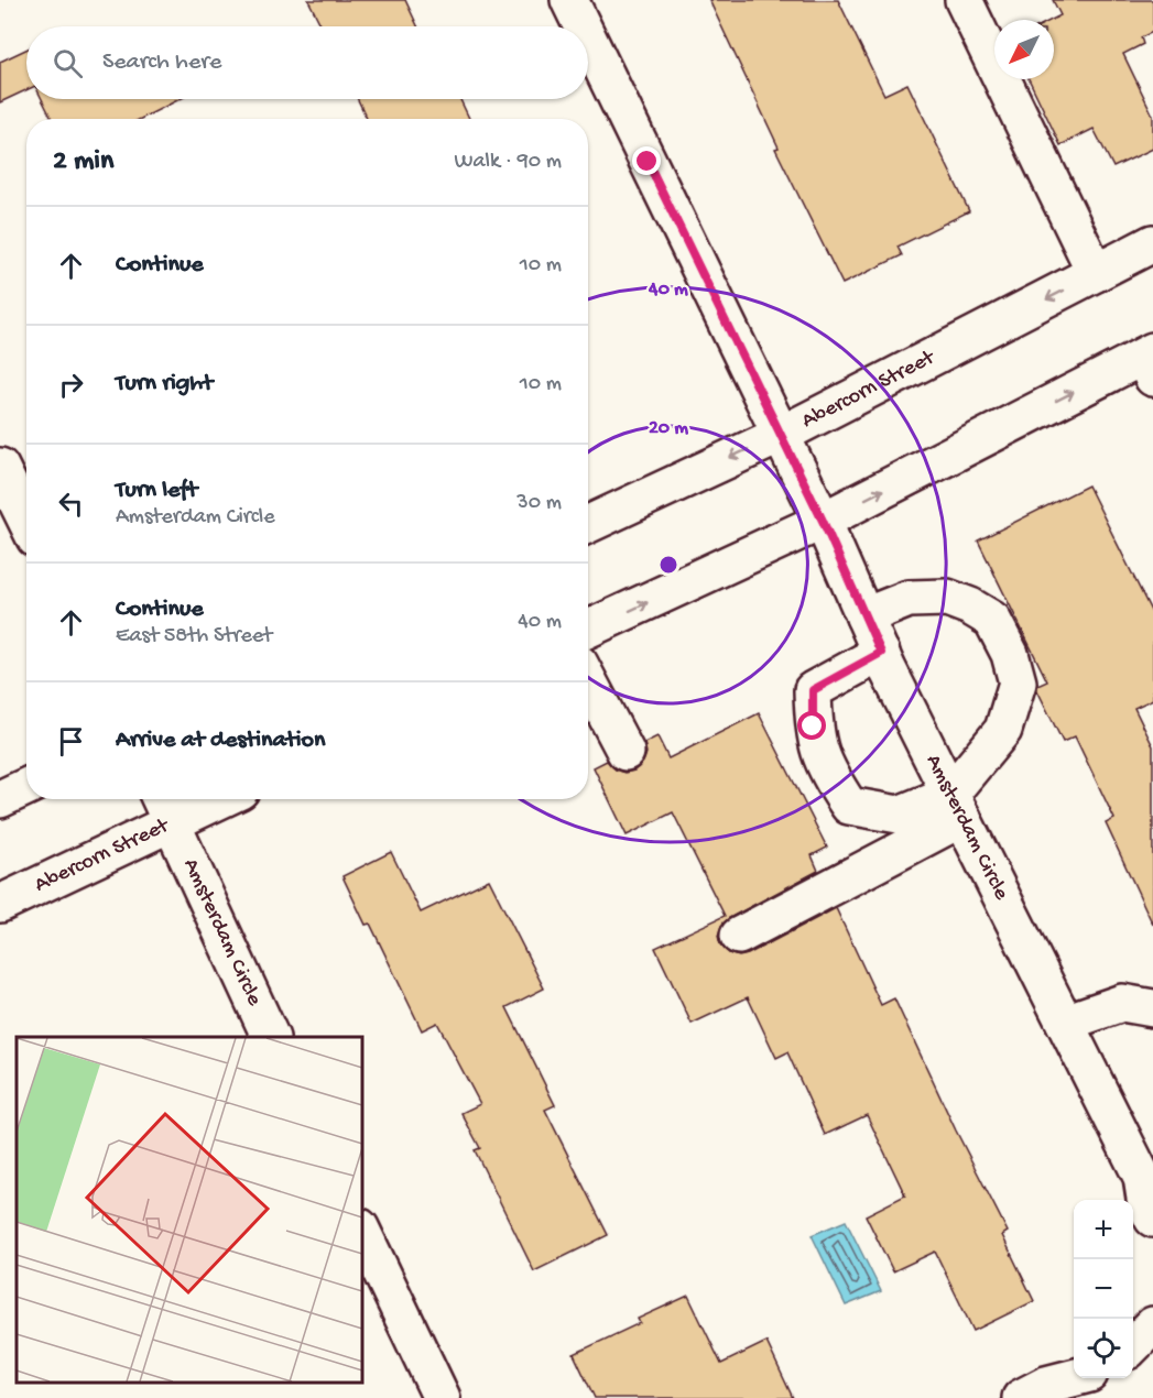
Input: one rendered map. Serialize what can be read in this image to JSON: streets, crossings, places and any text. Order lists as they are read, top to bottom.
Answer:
{
  "streets": {
    "street": ["Abercorn Street", "Amsterdam Circle"]
  },
  "crossings": [
    ["Abercorn Street", "Amsterdam Circle"]
  ],
  "north": "bottom left",
  "page": {
    "search": "Search here",
    "heading": ["2 min", "Walk · 90 m"],
    "list": [
      ["Continue", "10 m"],
      ["Turn right", "10 m"],
      ["Turn left", "Amsterdam Circle", "30 m"],
      ["Continue", "East 58th Street", "40 m"],
      "Arrive at destination"
    ],
    "map_buttons": ["+", "−"]
  },
  "rings": ["40 m", "20 m"]
}
